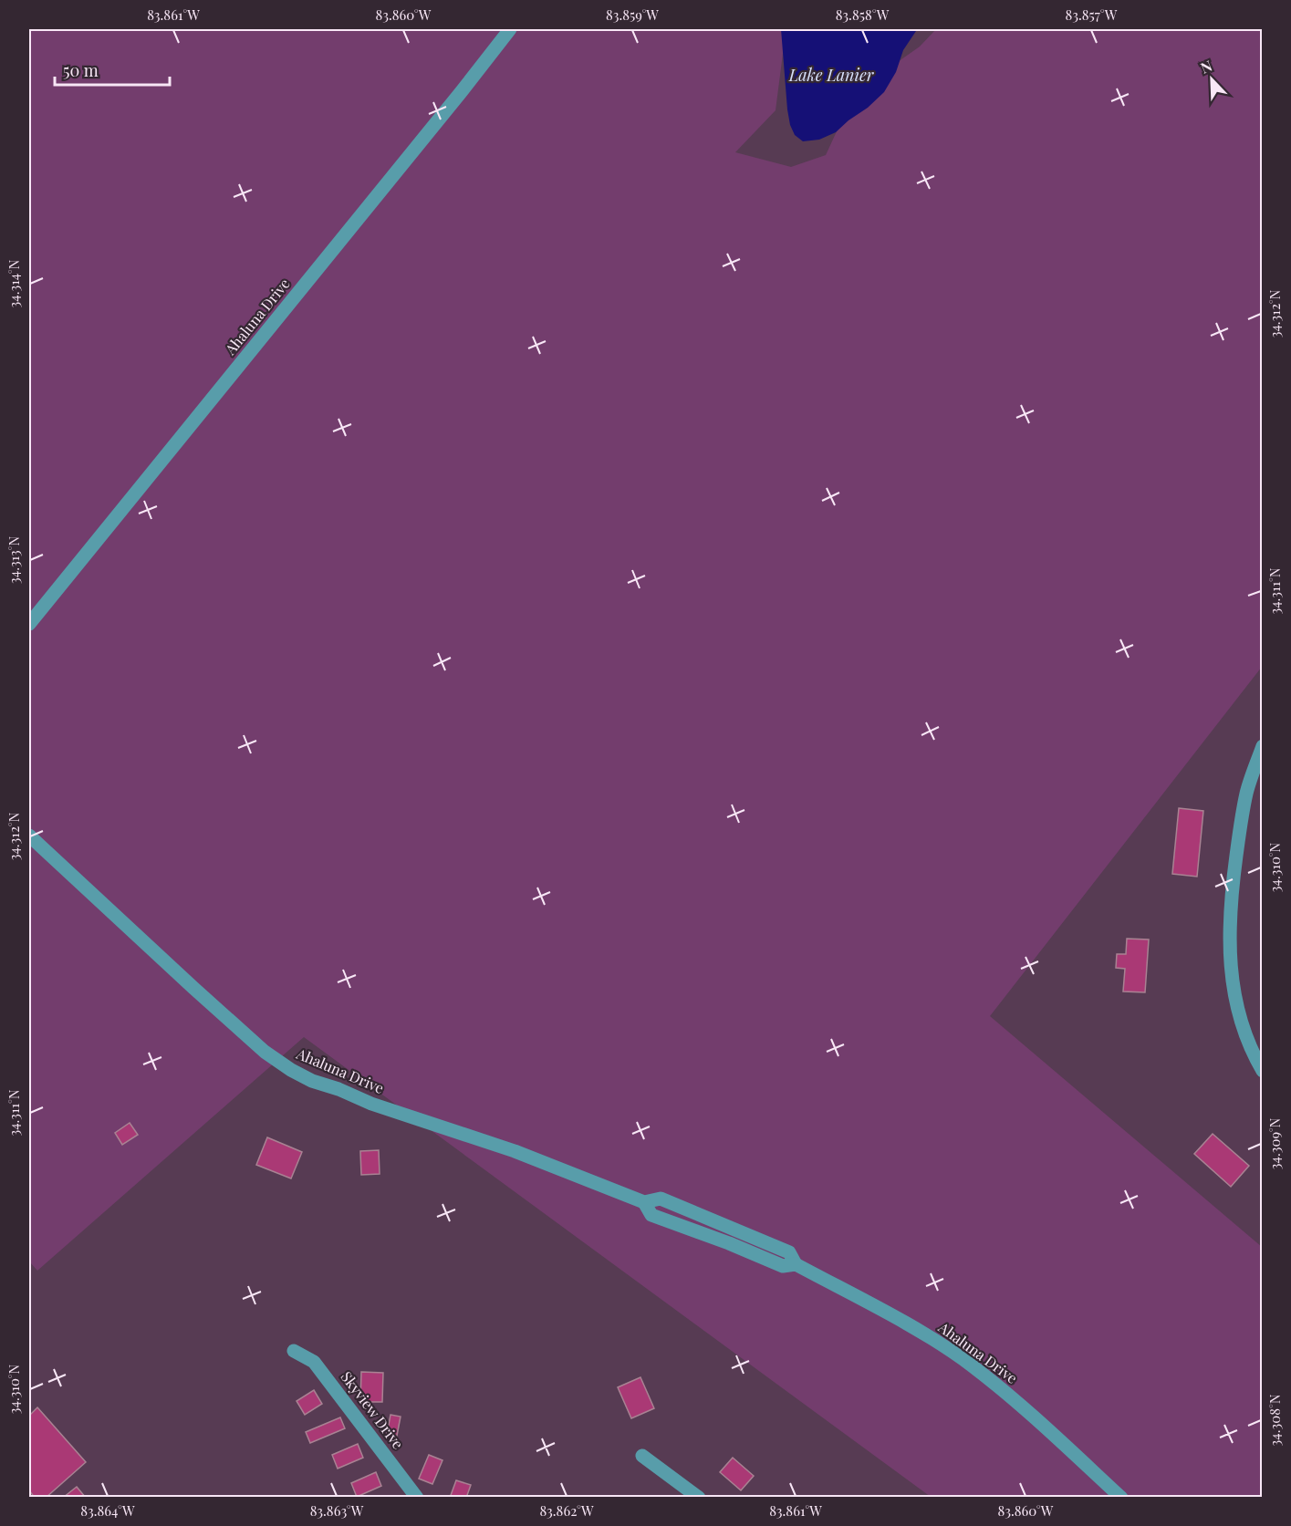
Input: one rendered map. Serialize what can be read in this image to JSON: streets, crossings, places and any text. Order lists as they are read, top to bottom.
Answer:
{
  "streets": {
    "street": ["Ahaluna Drive", "Skyview Drive"]
  },
  "water": ["Lake Lanier"],
  "scale_bar": "50 m",
  "north": "top left",
  "coordinates": [
    "83.861°W",
    "83.860°W",
    "83.859°W",
    "83.858°W",
    "83.857°W",
    "34.314°N",
    "34.312°N",
    "34.313°N",
    "34.311°N",
    "34.310°N",
    "34.309°N",
    "34.308°N",
    "83.864°W",
    "83.863°W",
    "83.862°W"
  ]
}
